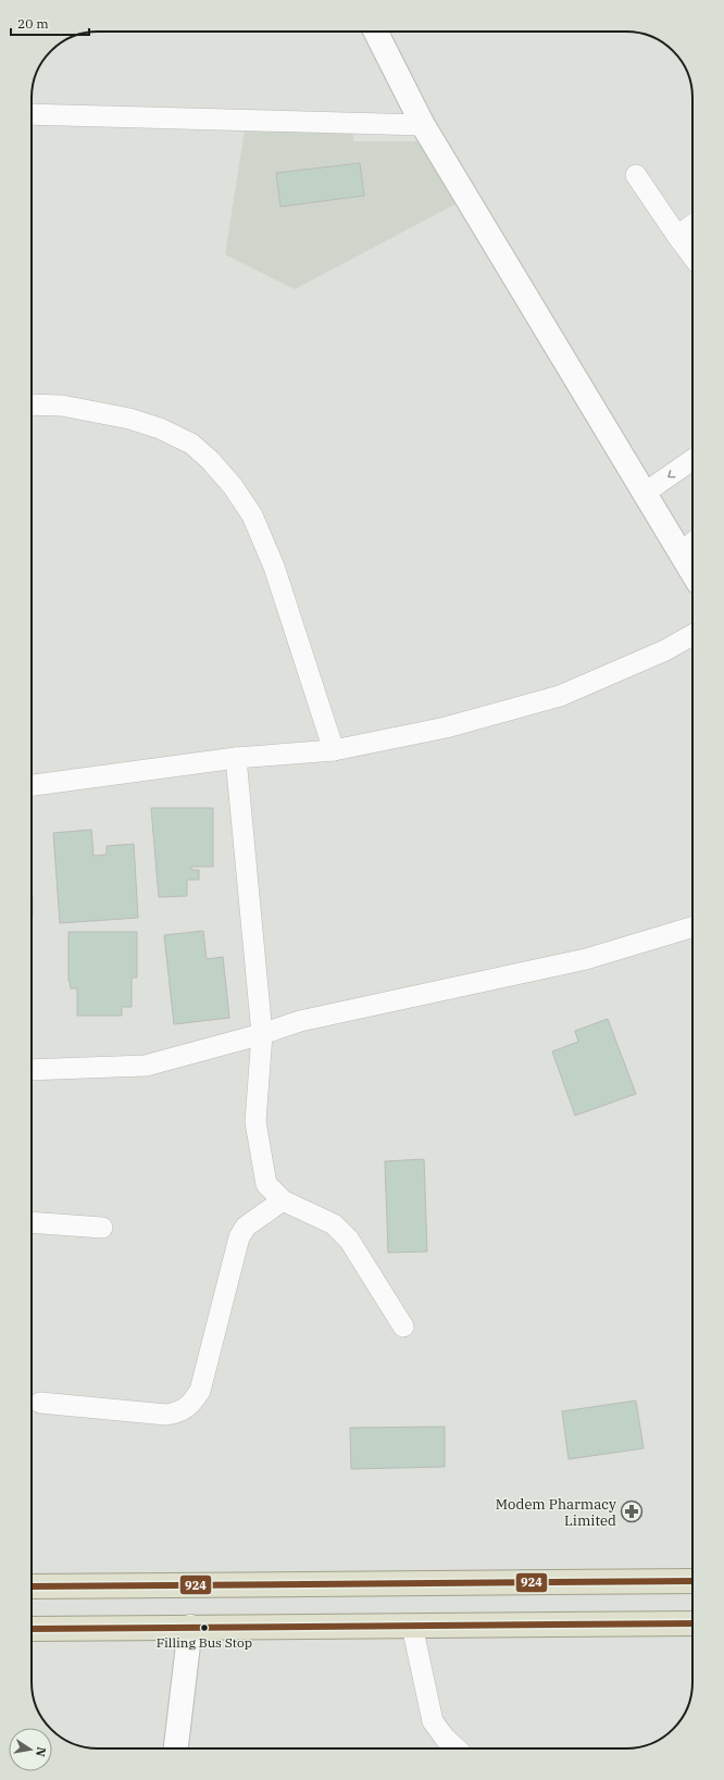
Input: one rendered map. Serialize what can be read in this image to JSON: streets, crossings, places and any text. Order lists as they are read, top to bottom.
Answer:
{
  "places": {
    "pharmacy": ["Modem Pharmacy Limited"],
    "other": ["Filling Bus Stop"]
  },
  "lines": ["transit line 924"],
  "scale_bar": "20 m",
  "north": "right"
}
